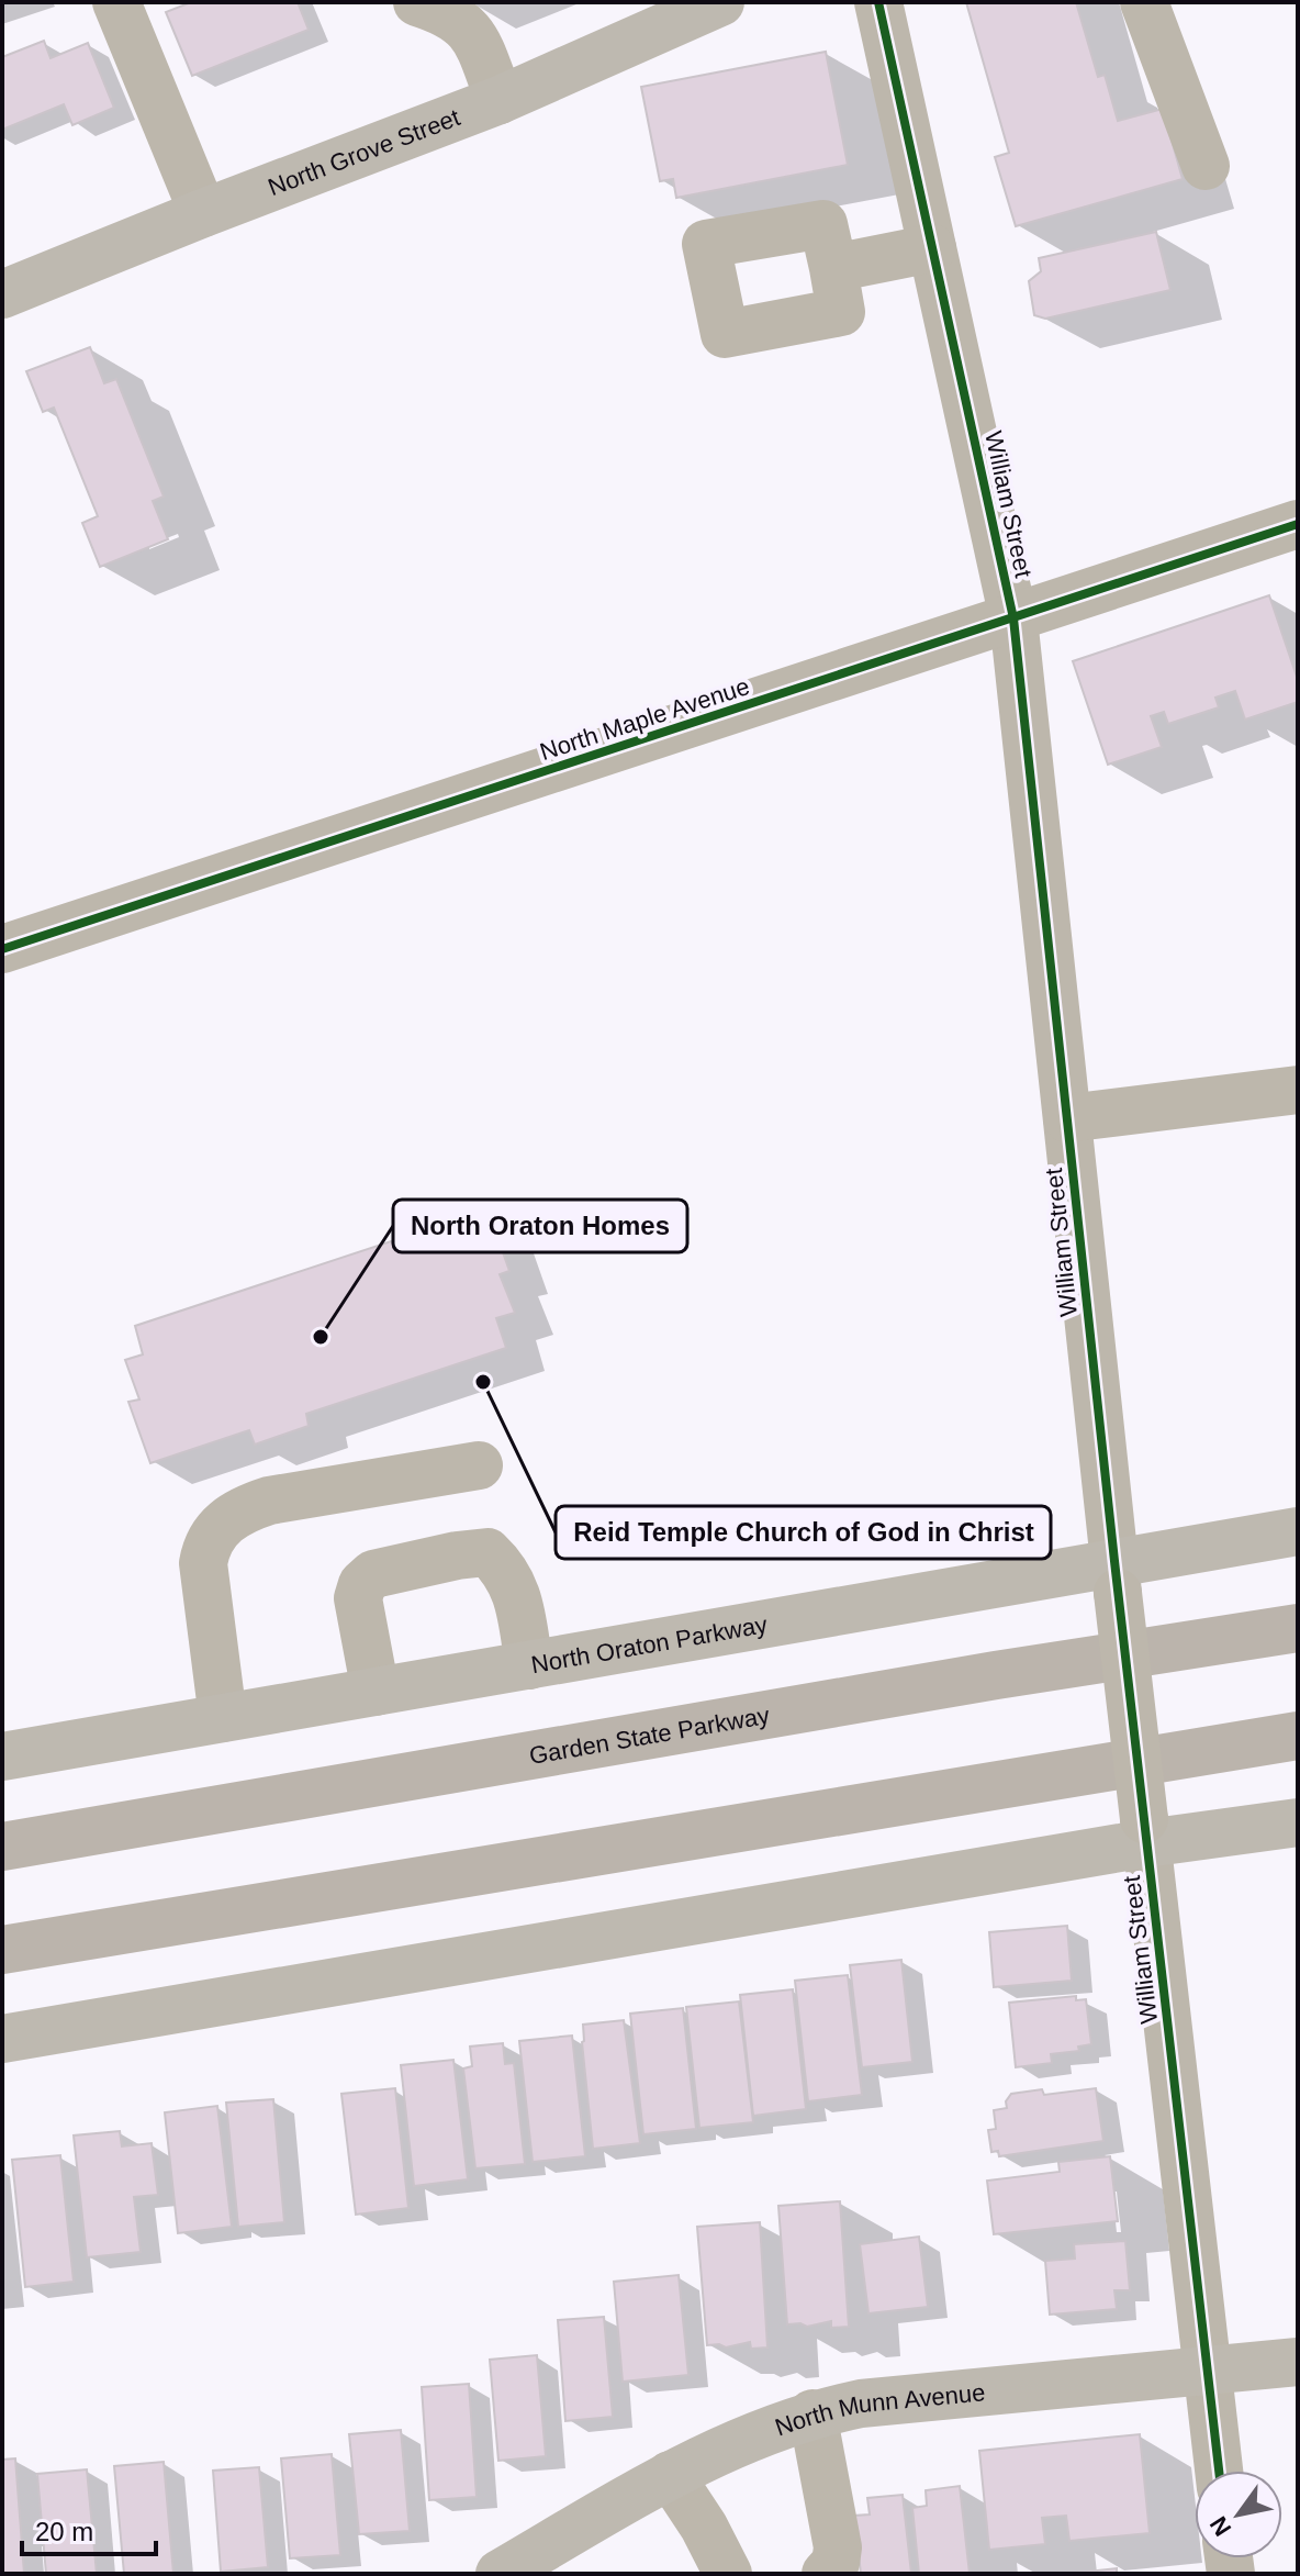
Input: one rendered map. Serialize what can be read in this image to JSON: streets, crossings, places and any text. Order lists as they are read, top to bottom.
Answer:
{
  "streets": {
    "highway": ["Garden State Parkway"],
    "main road": ["North Grove Street", "North Oraton Parkway", "North Munn Avenue"],
    "street": ["William Street", "North Maple Avenue"]
  },
  "crossings": [
    ["William Street", "North Maple Avenue"],
    ["William Street", "North Oraton Parkway"],
    ["William Street", "North Munn Avenue"]
  ],
  "places": ["North Oraton Homes", "Reid Temple Church of God in Christ"],
  "scale_bar": "20 m",
  "north": "bottom left"
}
